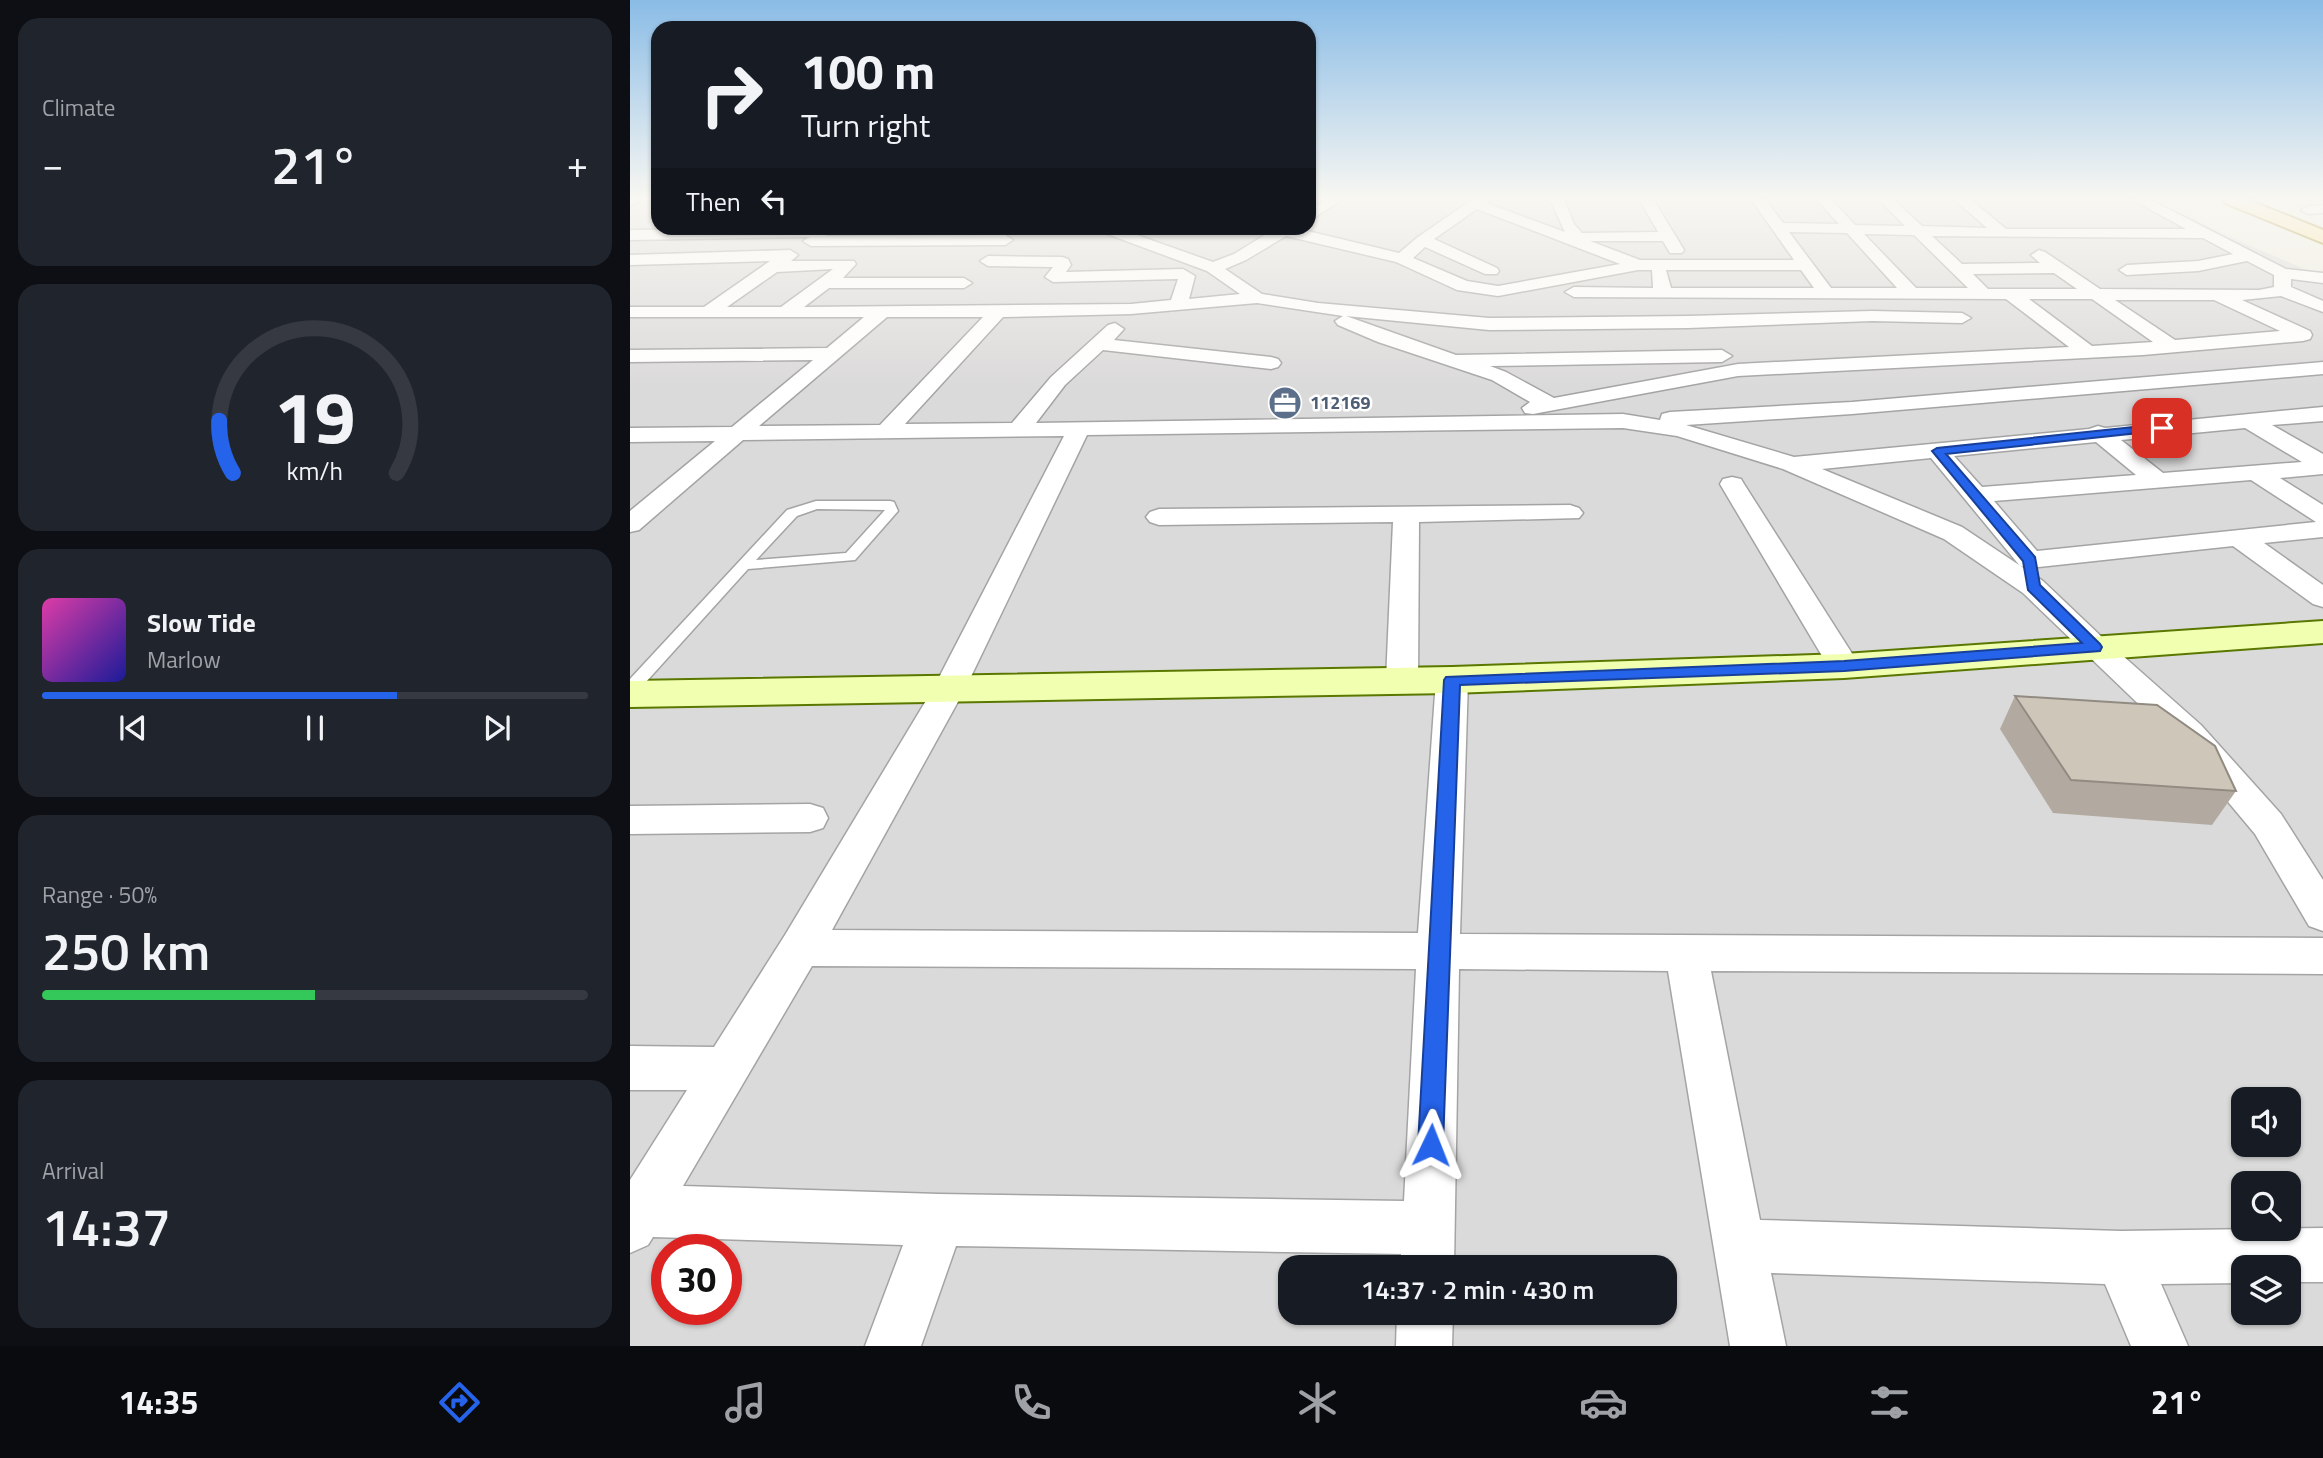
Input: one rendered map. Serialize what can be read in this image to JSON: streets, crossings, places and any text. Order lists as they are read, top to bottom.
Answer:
{
  "places": {
    "office": ["112169"]
  },
  "page": {
    "tile": [
      "Climate",
      ["Range · 50%", "250 km"],
      ["Arrival", "14:37"]
    ],
    "turn": ["100 m", "Turn right"],
    "heat": ["−", "21°", "+"],
    "then": "Then",
    "song": ["Slow Tide", "Marlow"],
    "limit": "30",
    "trip": "14:37 · 2 min · 430 m",
    "tabs": ["14:35", "21°"],
    "gauge": ["19", "km/h"]
  }
}
